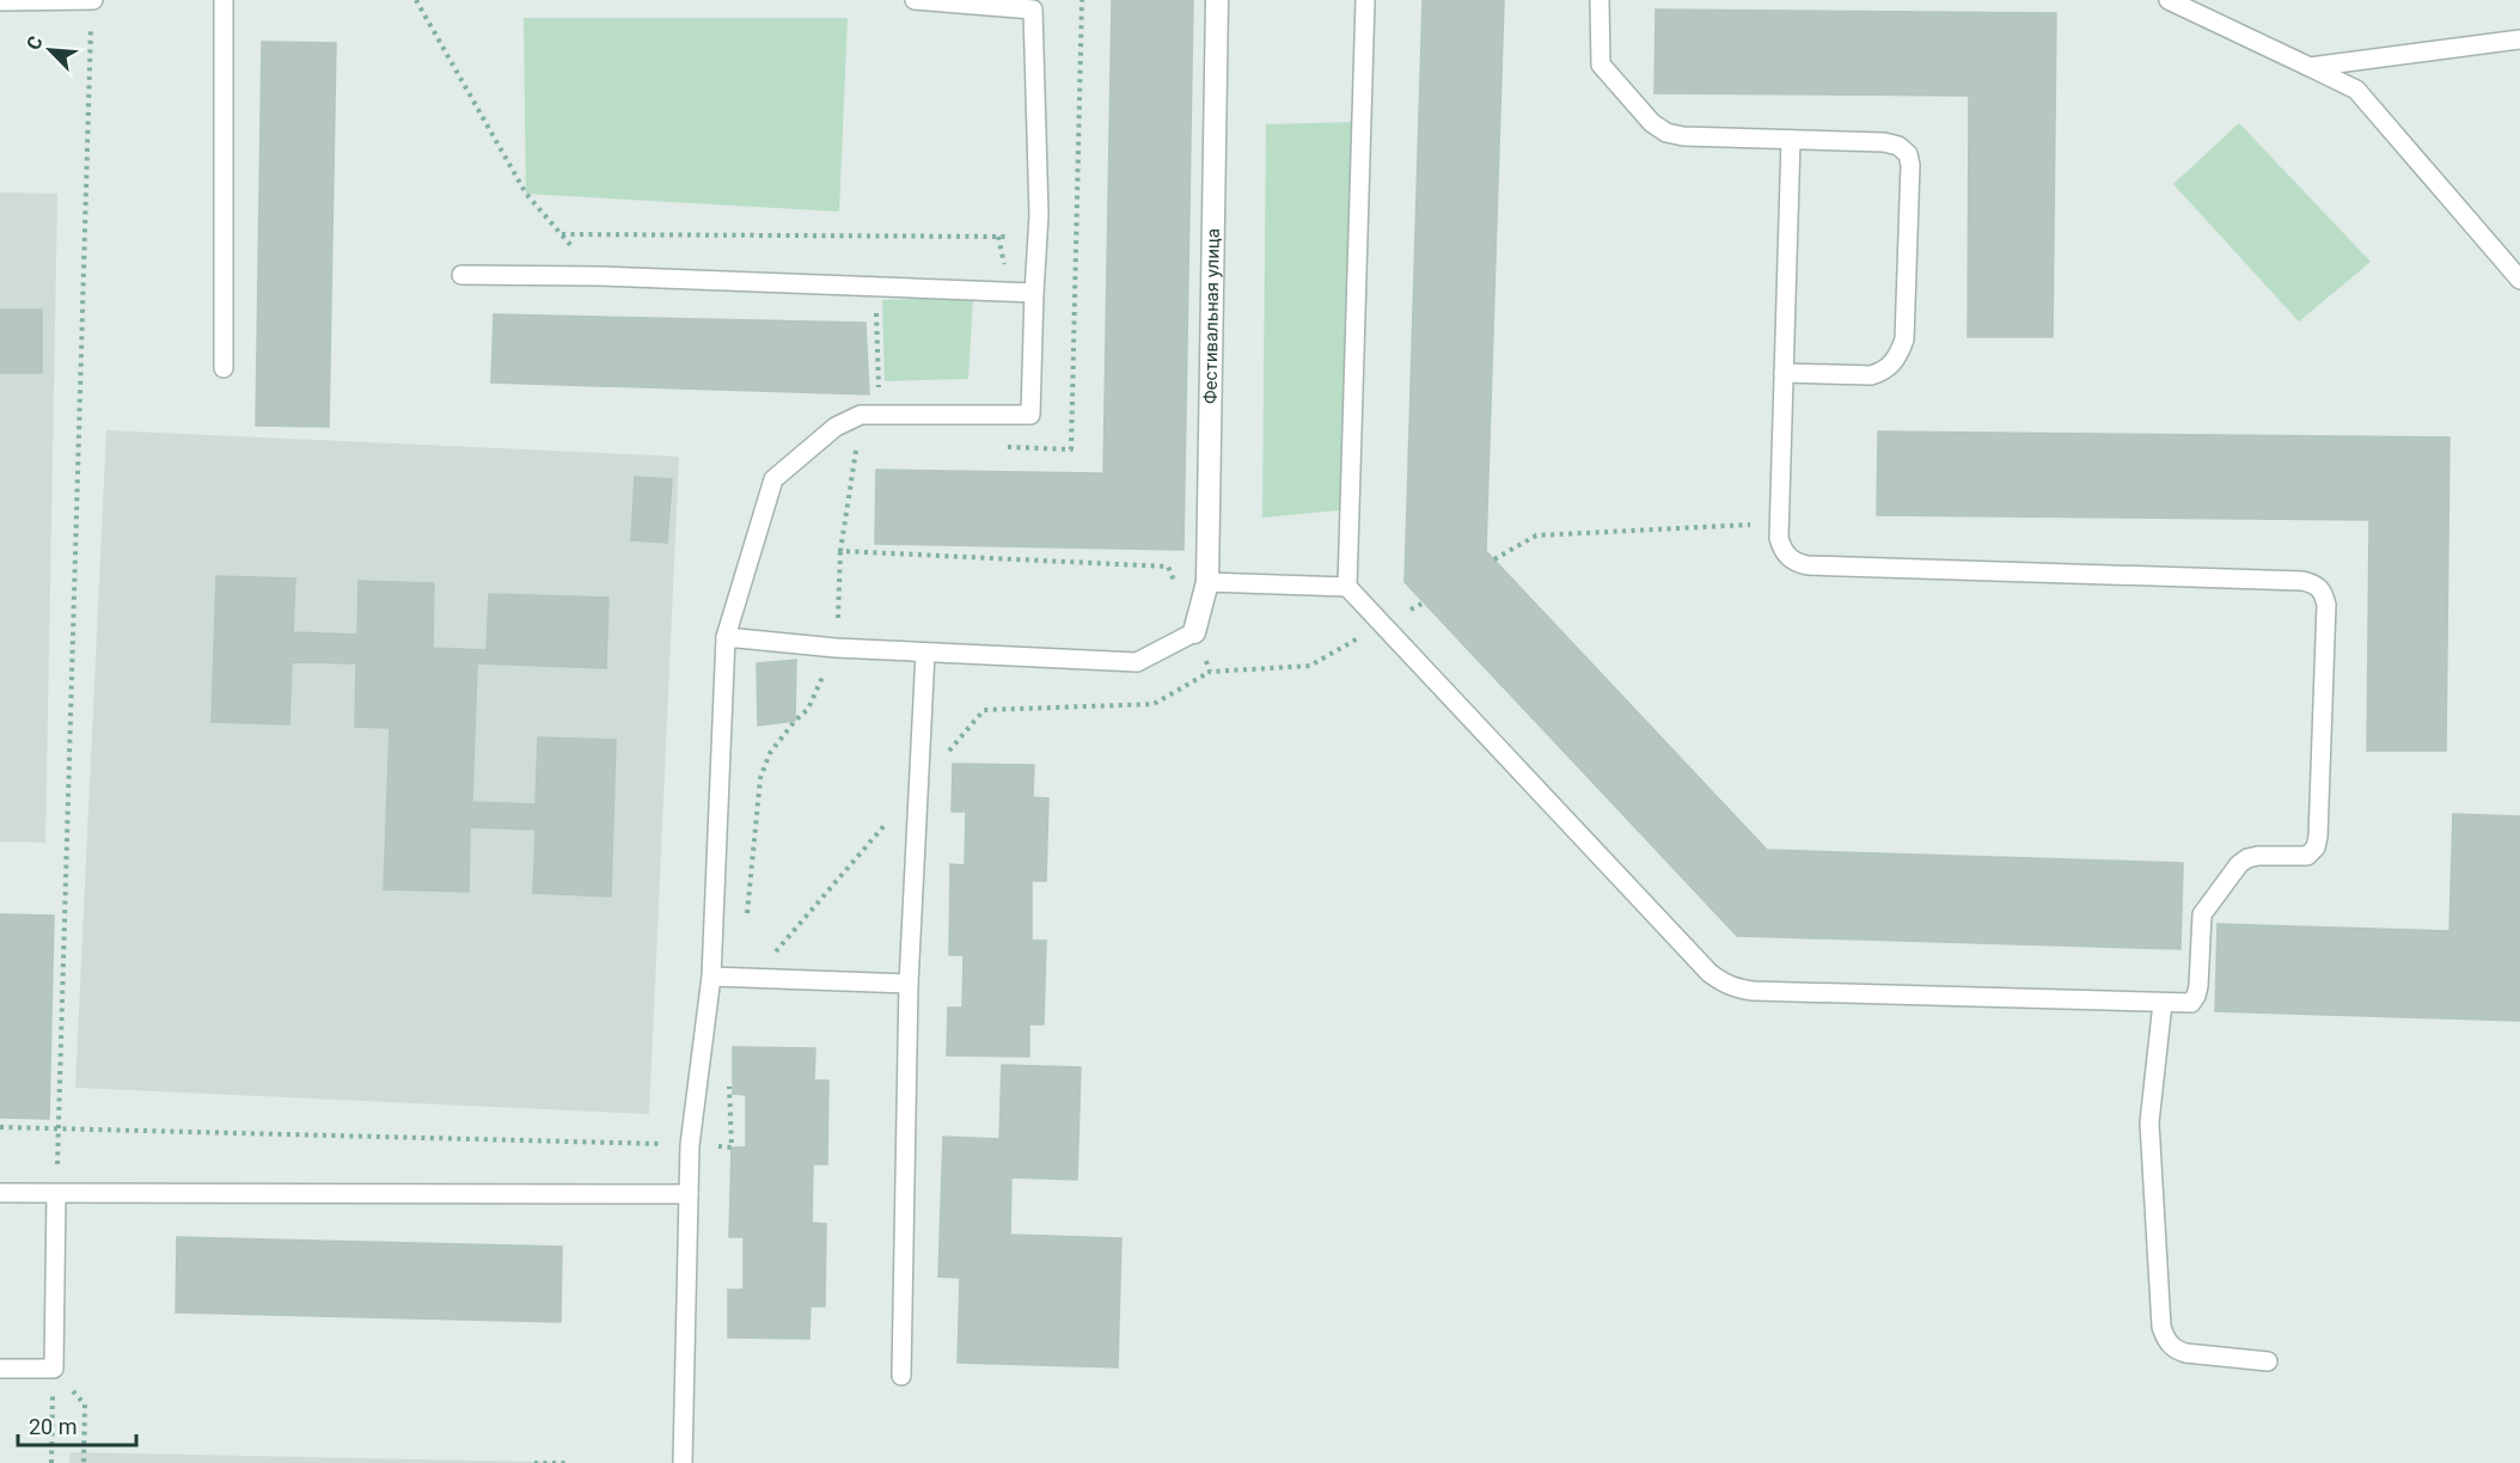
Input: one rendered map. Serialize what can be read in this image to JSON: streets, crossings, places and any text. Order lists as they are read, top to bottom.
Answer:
{
  "streets": {
    "street": ["Фестивальная улица"]
  },
  "scale_bar": "20 m",
  "north": "top left"
}
